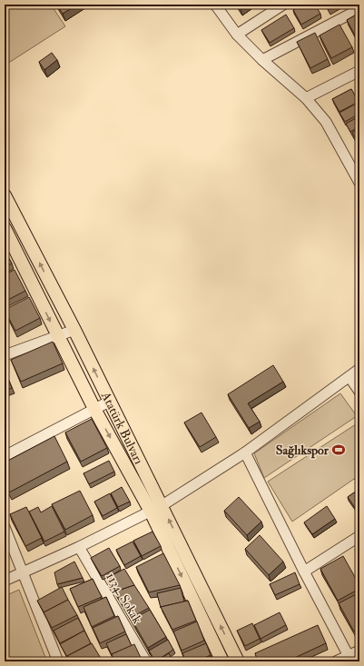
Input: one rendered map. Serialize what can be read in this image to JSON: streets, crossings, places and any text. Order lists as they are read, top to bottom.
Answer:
{
  "streets": {
    "main road": ["Atatürk Bulvarı"],
    "street": ["1134. Sokak"]
  },
  "places": {
    "sports": ["Sağlıkspor"]
  }
}
